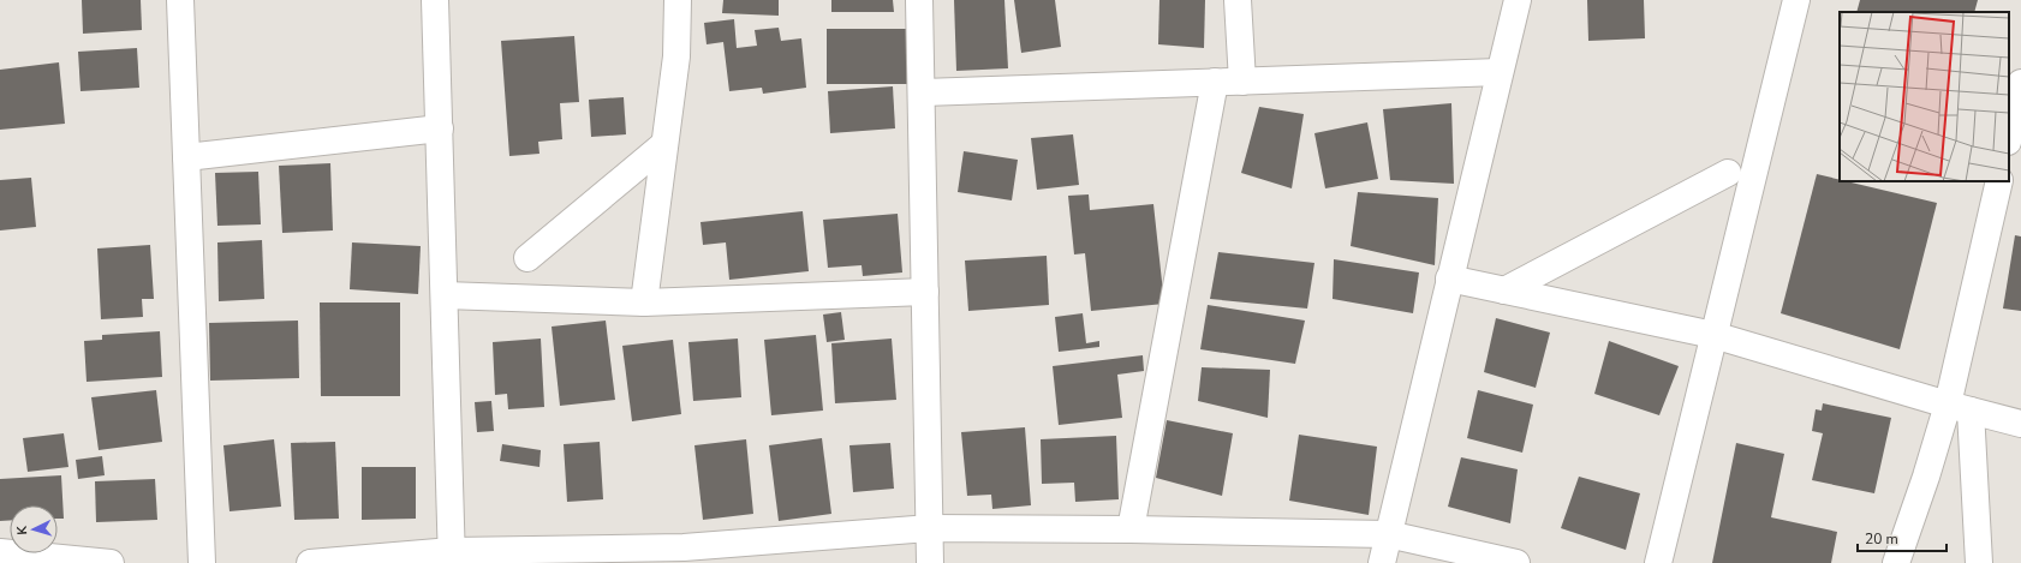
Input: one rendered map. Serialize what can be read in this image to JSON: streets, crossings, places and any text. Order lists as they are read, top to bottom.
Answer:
{
  "scale_bar": "20 m",
  "north": "left"
}
